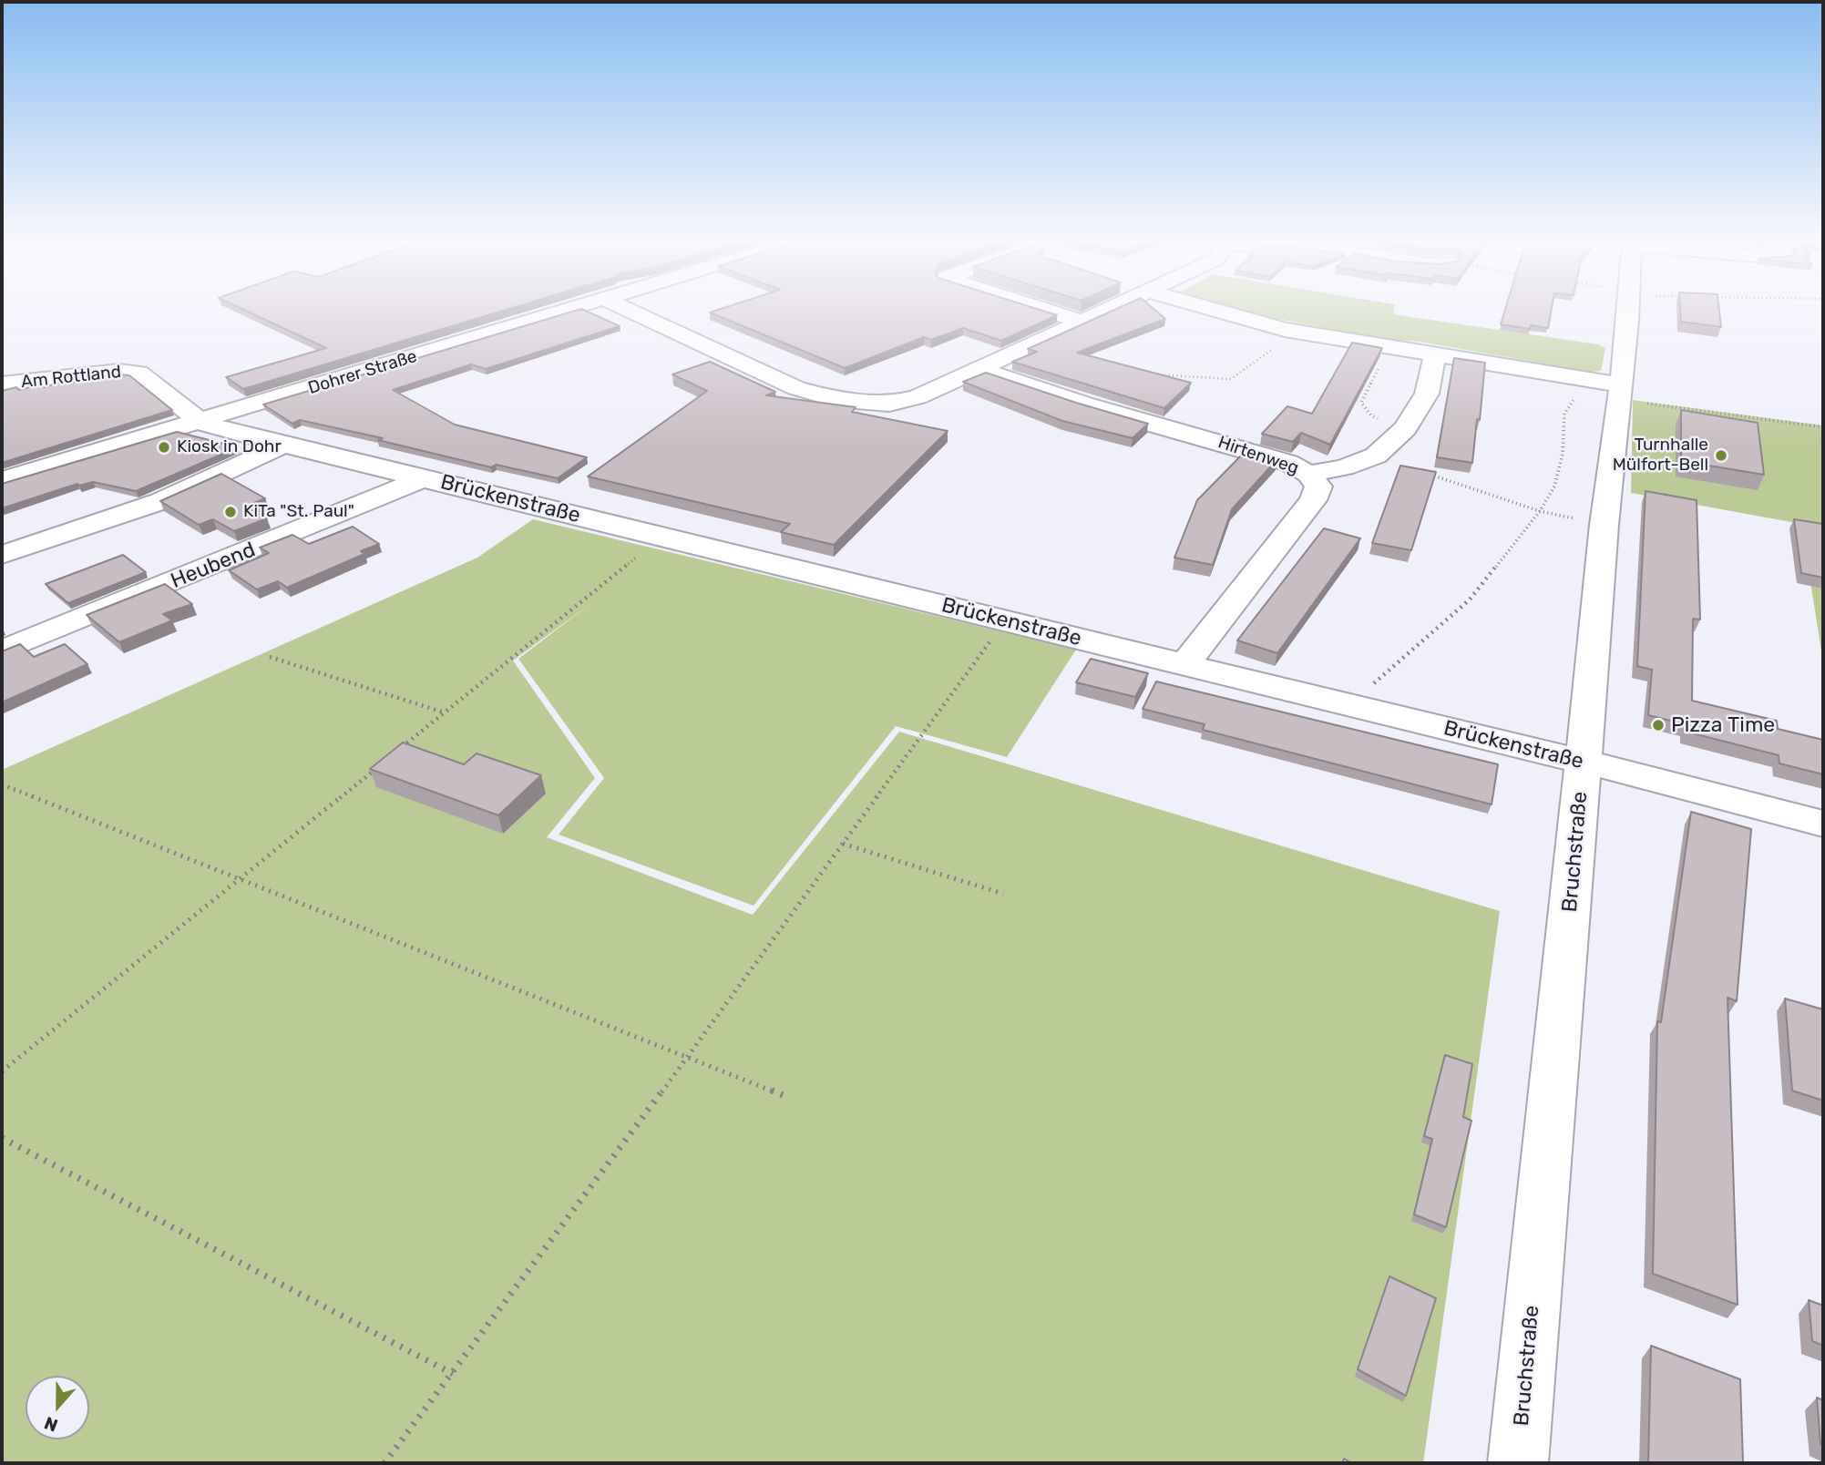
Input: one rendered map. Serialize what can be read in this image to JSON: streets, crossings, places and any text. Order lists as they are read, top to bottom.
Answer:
{
  "streets": {
    "street": [
      "Dohrer Straße",
      "Am Rottland",
      "Hirtenweg",
      "Brückenstraße",
      "Heubend",
      "Bruchstraße"
    ]
  },
  "crossings": [
    ["Dohrer Straße", "Am Rottland"],
    ["Dohrer Straße", "Brückenstraße"],
    ["Am Rottland", "Brückenstraße"],
    ["Hirtenweg", "Brückenstraße"],
    ["Brückenstraße", "Heubend"],
    ["Brückenstraße", "Bruchstraße"]
  ],
  "places": [
    "Kiosk in Dohr",
    "Turnhalle Mülfort-Bell",
    "KiTa \"St. Paul\"",
    "Pizza Time"
  ],
  "north": "bottom"
}
